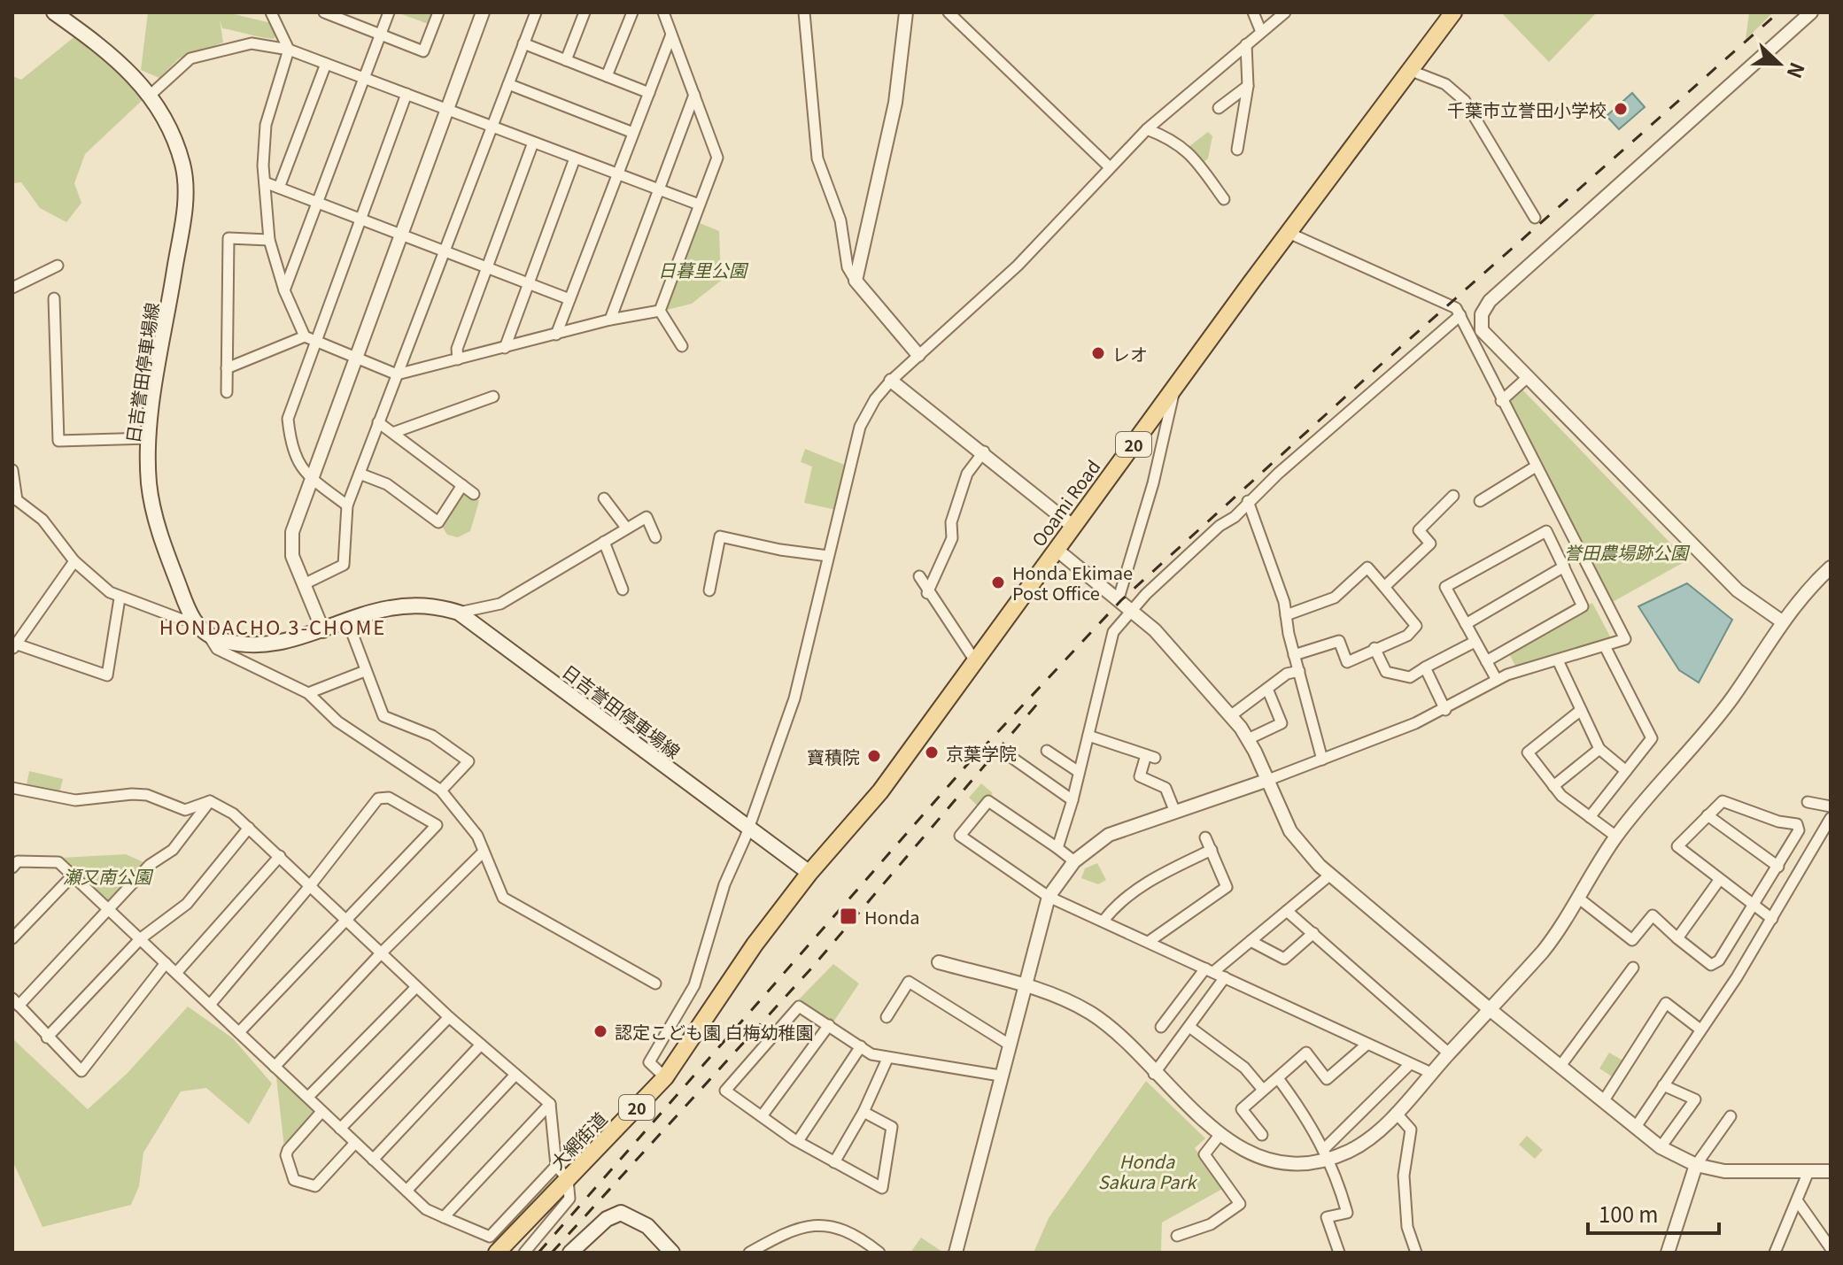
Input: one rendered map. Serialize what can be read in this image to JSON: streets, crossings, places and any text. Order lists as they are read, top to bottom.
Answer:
{
  "streets": {
    "main road": [
      "日吉誉田停車場線",
      "20",
      "Ooami Road",
      "大網街道"
    ]
  },
  "crossings": [
    ["日吉誉田停車場線", "Ooami Road"],
    ["日吉誉田停車場線", "大網街道"],
    ["Ooami Road", "大網街道"]
  ],
  "districts": ["HONDACHO 3-CHOME"],
  "parks": [
    "日暮里公園",
    "誉田農場跡公園",
    "瀬又南公園",
    "Honda Sakura Park"
  ],
  "places": {
    "other": [
      "千葉市立誉田小学校",
      "レオ",
      "Honda Ekimae Post Office",
      "京葉学院",
      "寶積院",
      "認定こども園 白梅幼稚園"
    ],
    "transit": ["Honda"]
  },
  "scale_bar": "100 m",
  "north": "right"
}
